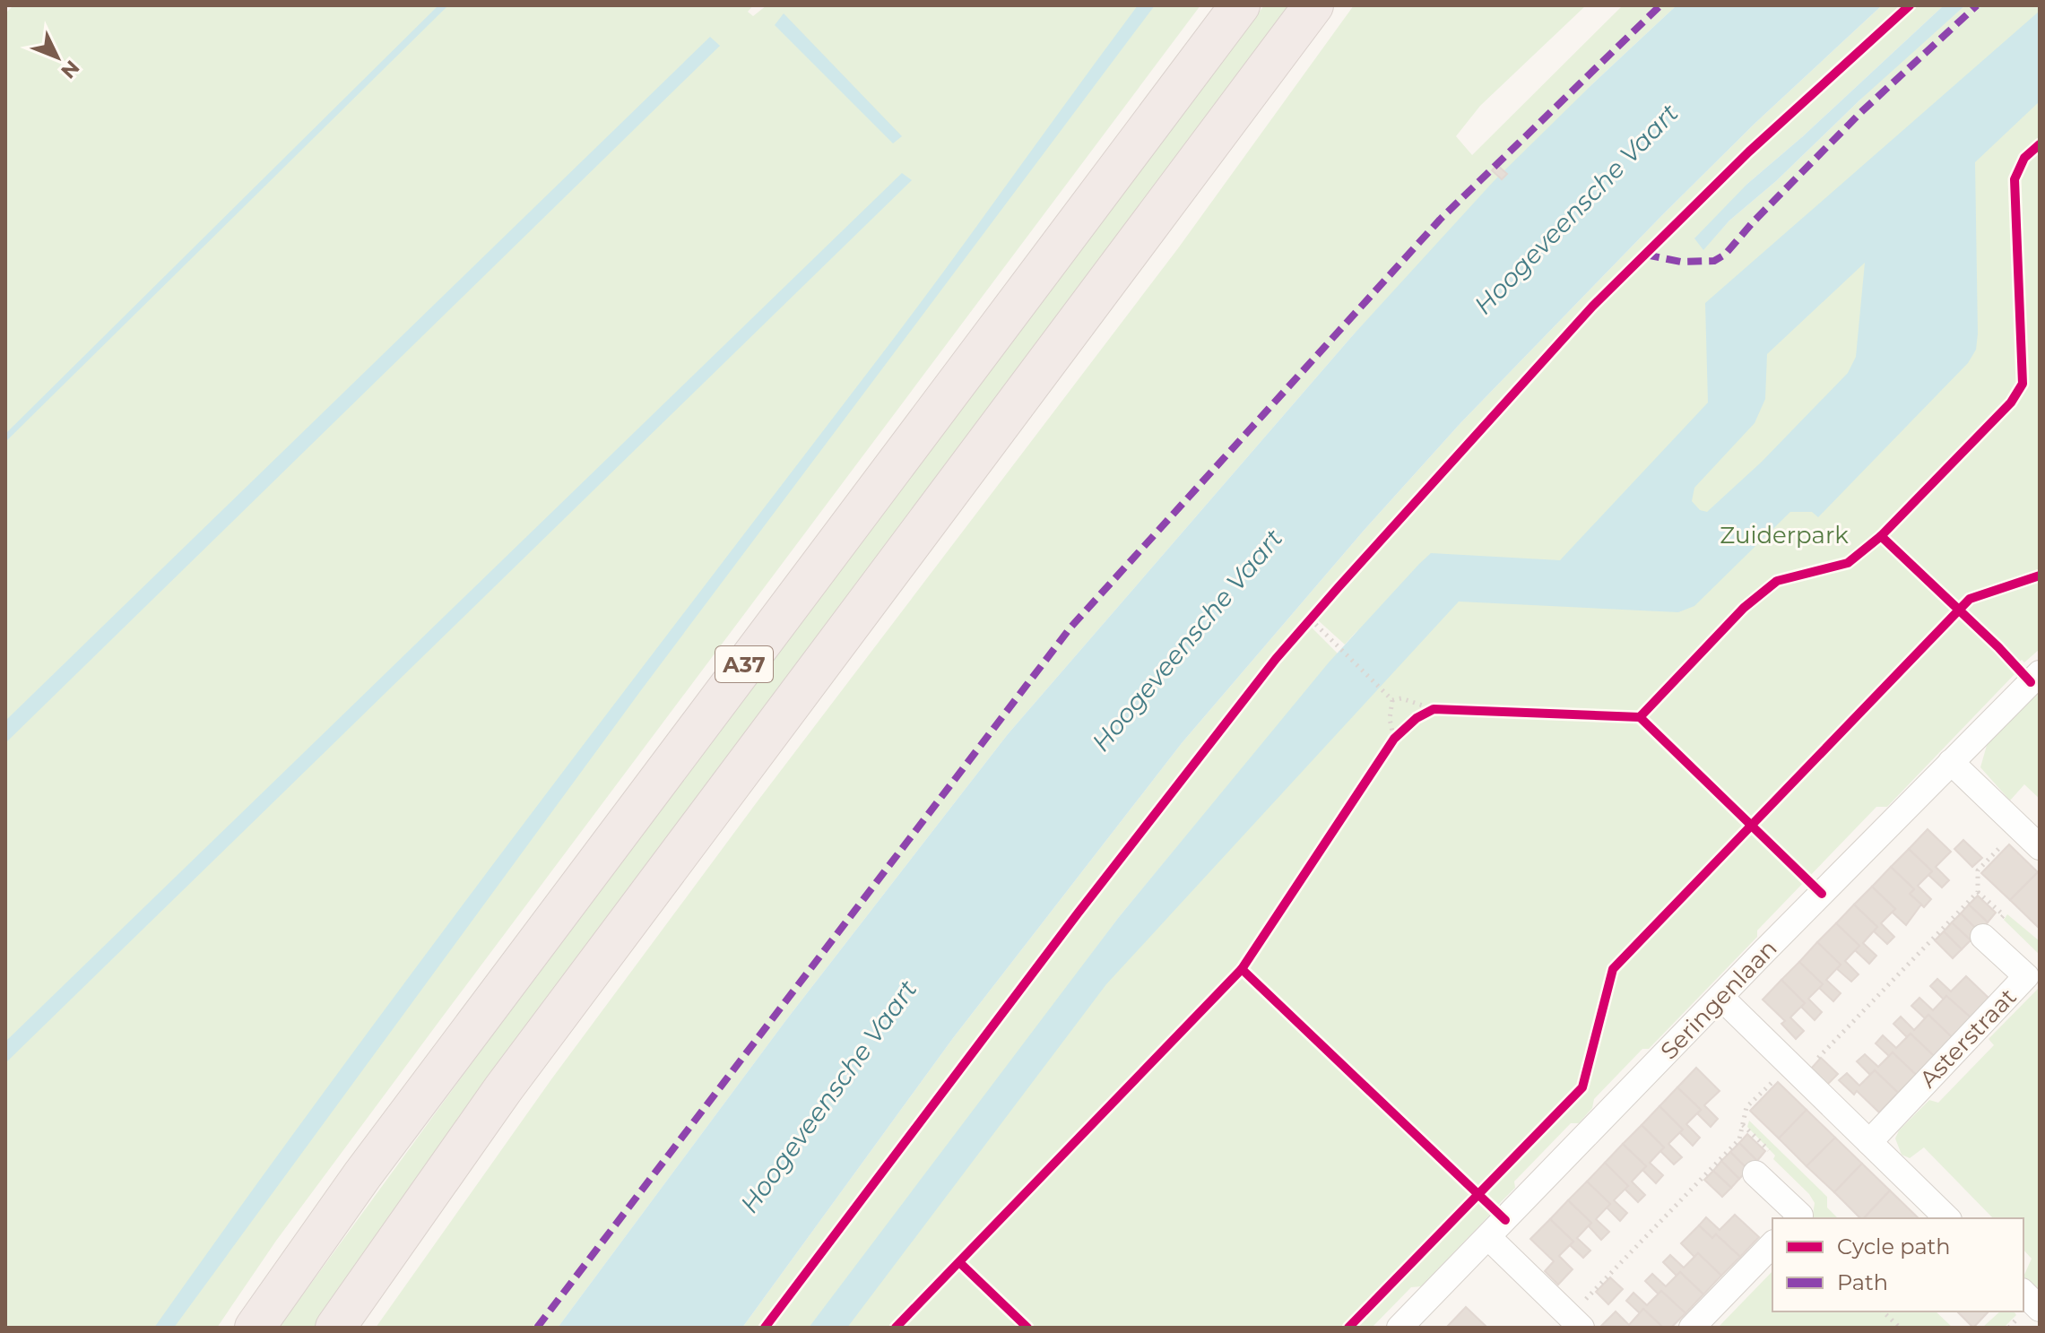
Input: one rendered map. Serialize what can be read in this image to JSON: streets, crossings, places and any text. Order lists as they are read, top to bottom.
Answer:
{
  "streets": {
    "highway": ["A37"],
    "street": ["Seringenlaan", "Asterstraat"]
  },
  "water": ["Hoogeveensche Vaart"],
  "parks": ["Zuiderpark"],
  "legend": ["Cycle path", "Path"],
  "north": "bottom right"
}
